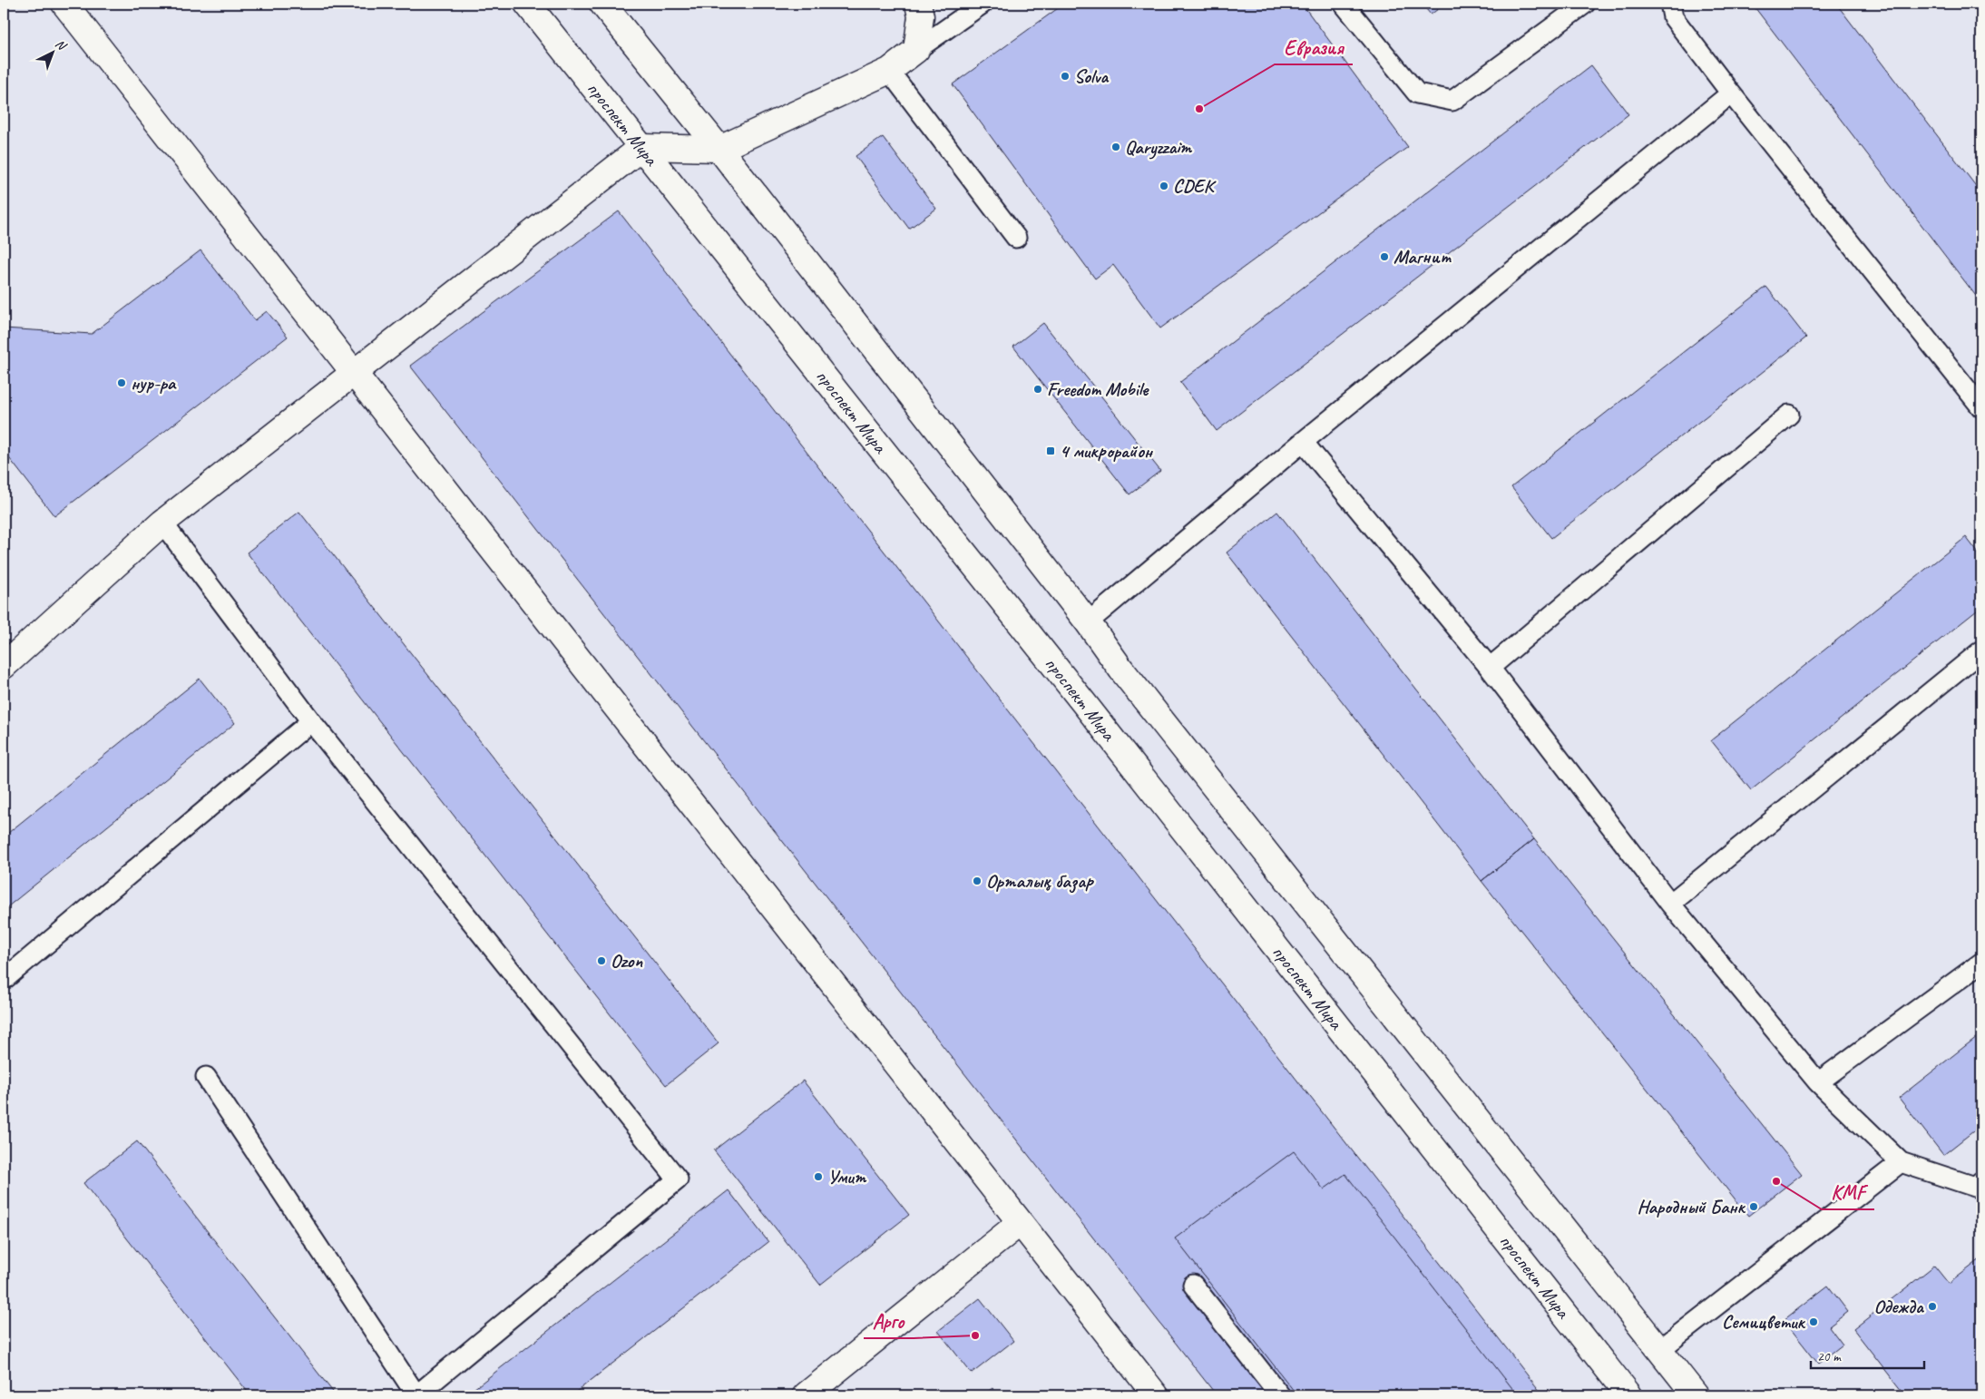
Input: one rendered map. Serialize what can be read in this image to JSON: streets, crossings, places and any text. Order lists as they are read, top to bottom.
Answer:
{
  "streets": {
    "main road": ["проспект Мира"]
  },
  "places": {
    "other": [
      "Solva",
      "Евразия",
      "Qaryzzaim",
      "CDEK",
      "Магнит",
      "нур-ра",
      "Freedom Mobile",
      "Орталық базар",
      "Ozon",
      "Умит",
      "KMF",
      "Народный Банк",
      "Одежда",
      "Семицветик",
      "Арго"
    ],
    "transit": ["4 микрорайон"]
  },
  "scale_bar": "20 m",
  "north": "top right"
}
